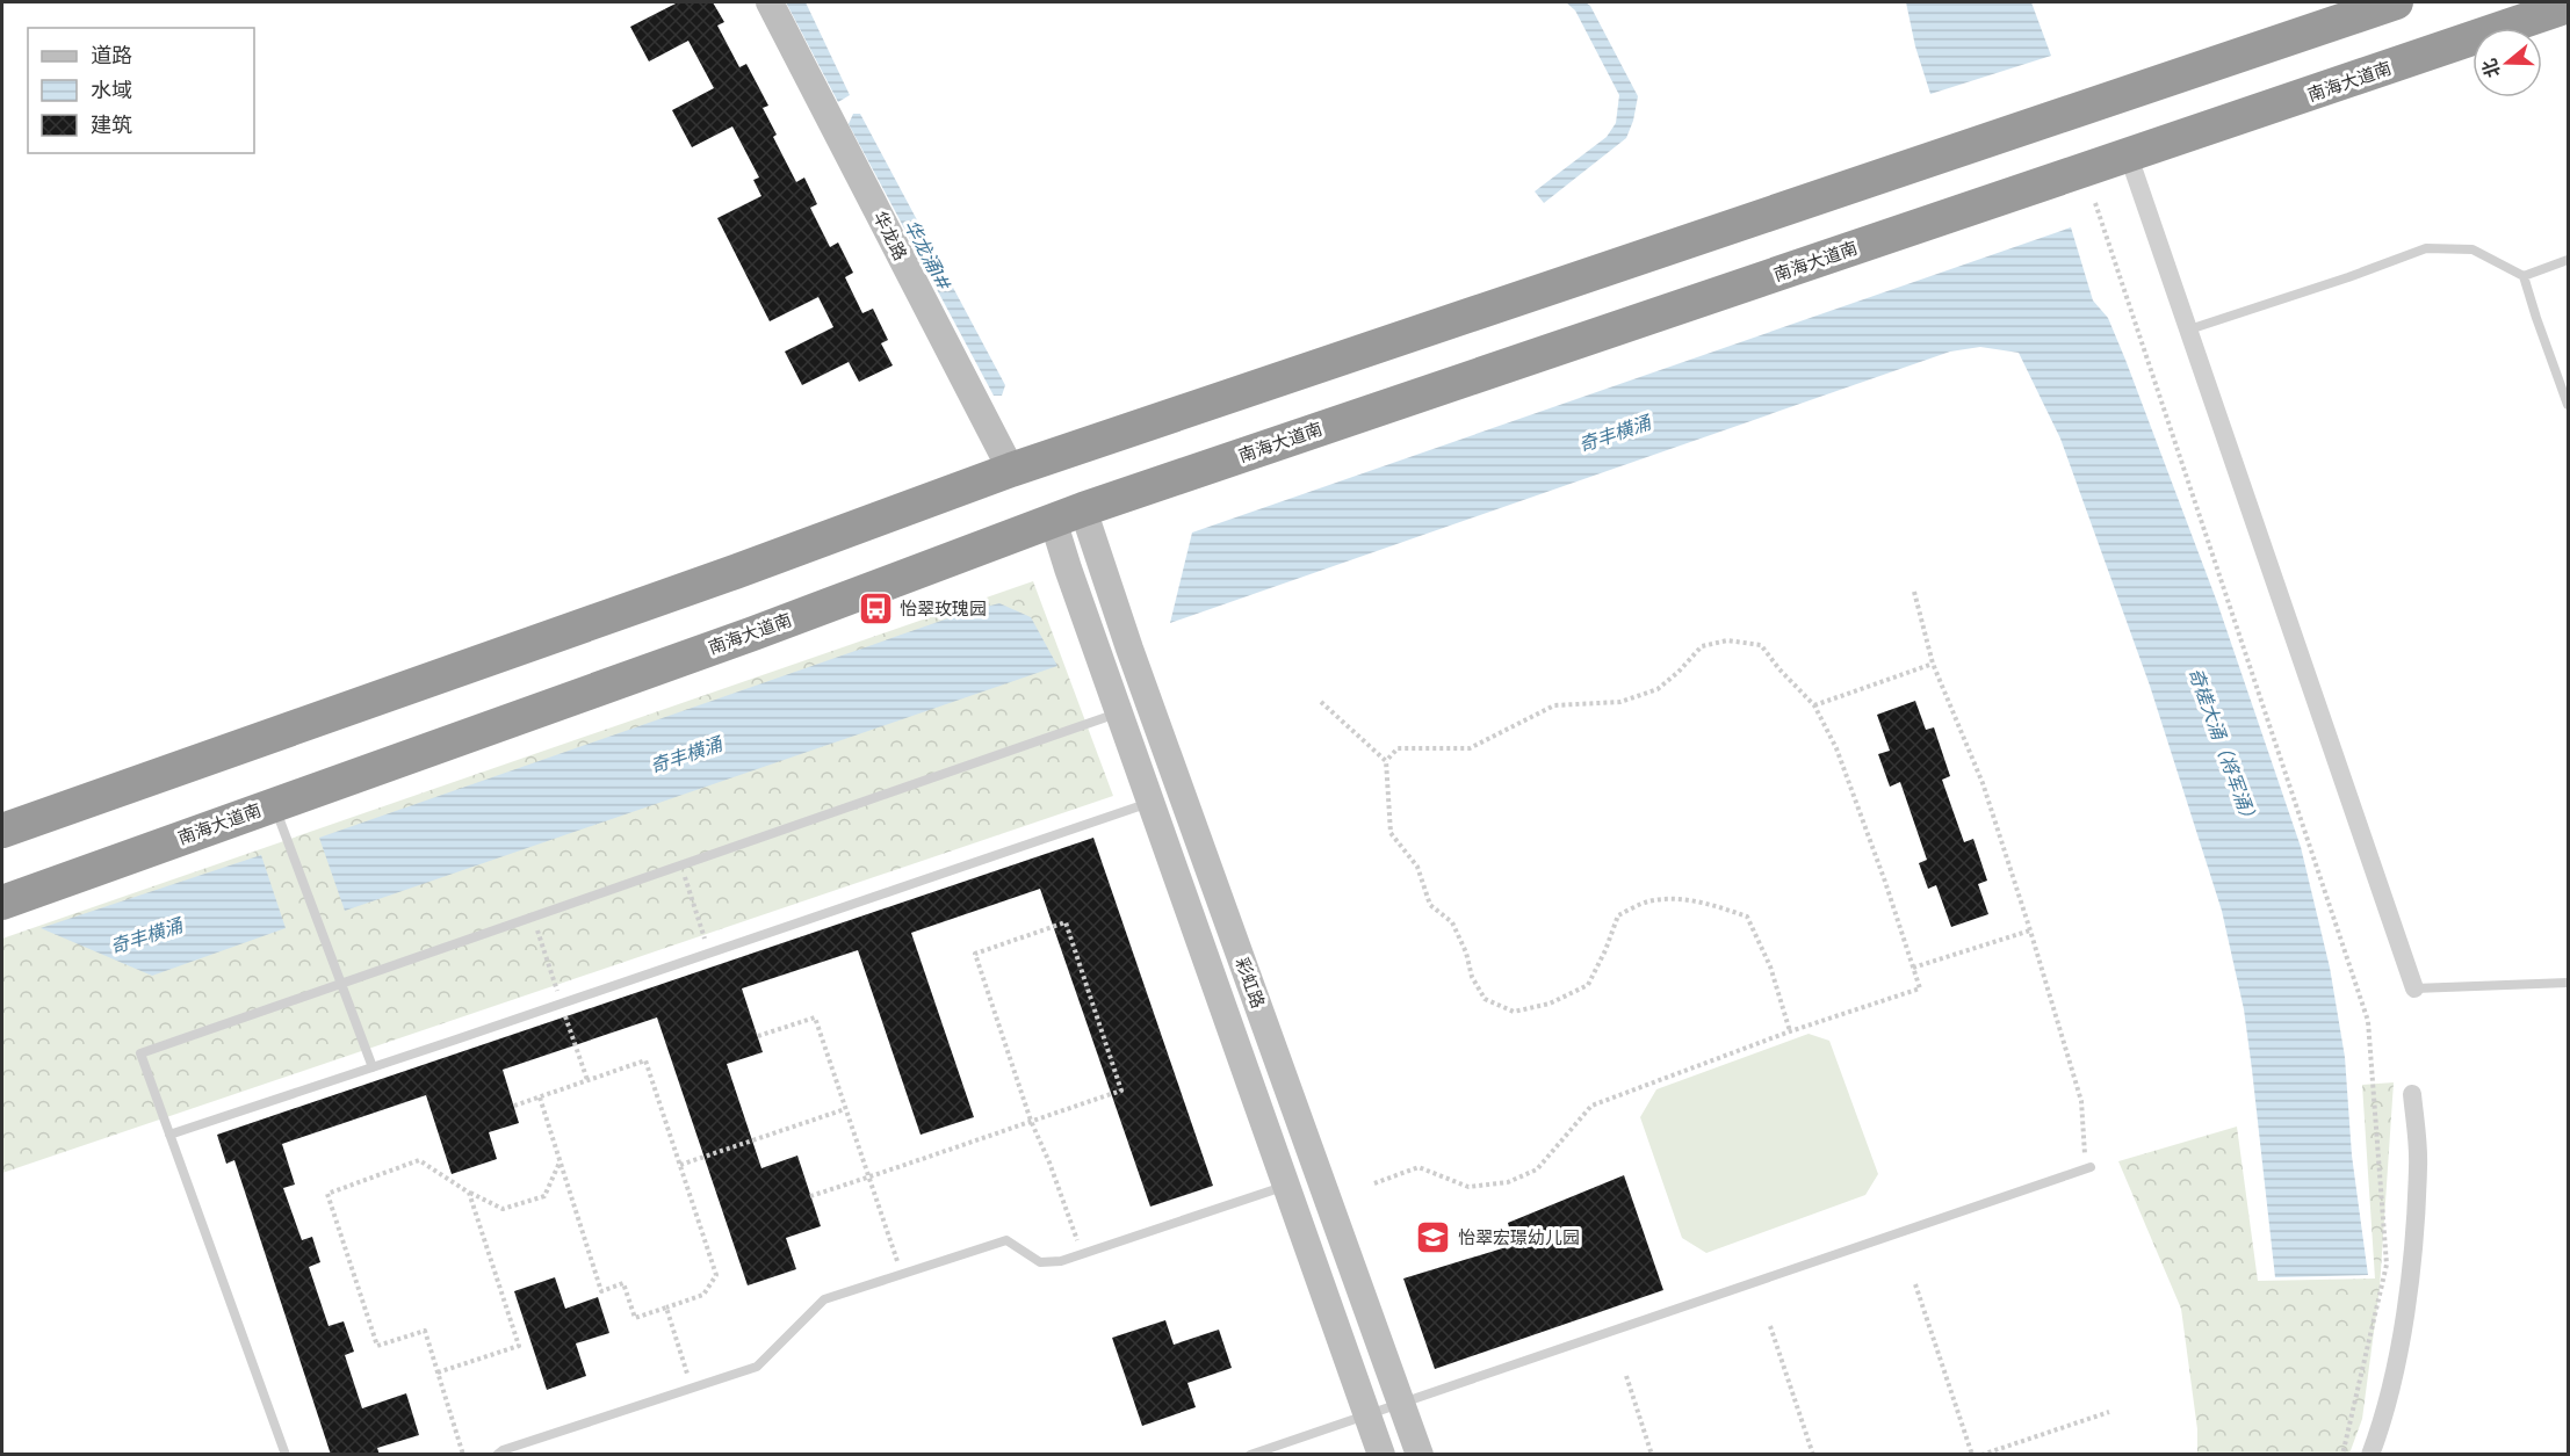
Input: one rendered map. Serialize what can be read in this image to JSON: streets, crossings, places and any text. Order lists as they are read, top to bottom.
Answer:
{
  "streets": {
    "highway": ["南海大道南"],
    "street": ["华龙路", "彩虹路"]
  },
  "crossings": [
    ["南海大道南", "彩虹路"]
  ],
  "water": ["华龙涌1#", "奇丰横涌", "奇槎大涌（将军涌）"],
  "places": {
    "bus stop": ["怡翠玫瑰园"],
    "school or university": ["怡翠宏璟幼儿园"]
  },
  "legend": ["道路", "水域", "建筑"],
  "north": "left"
}
